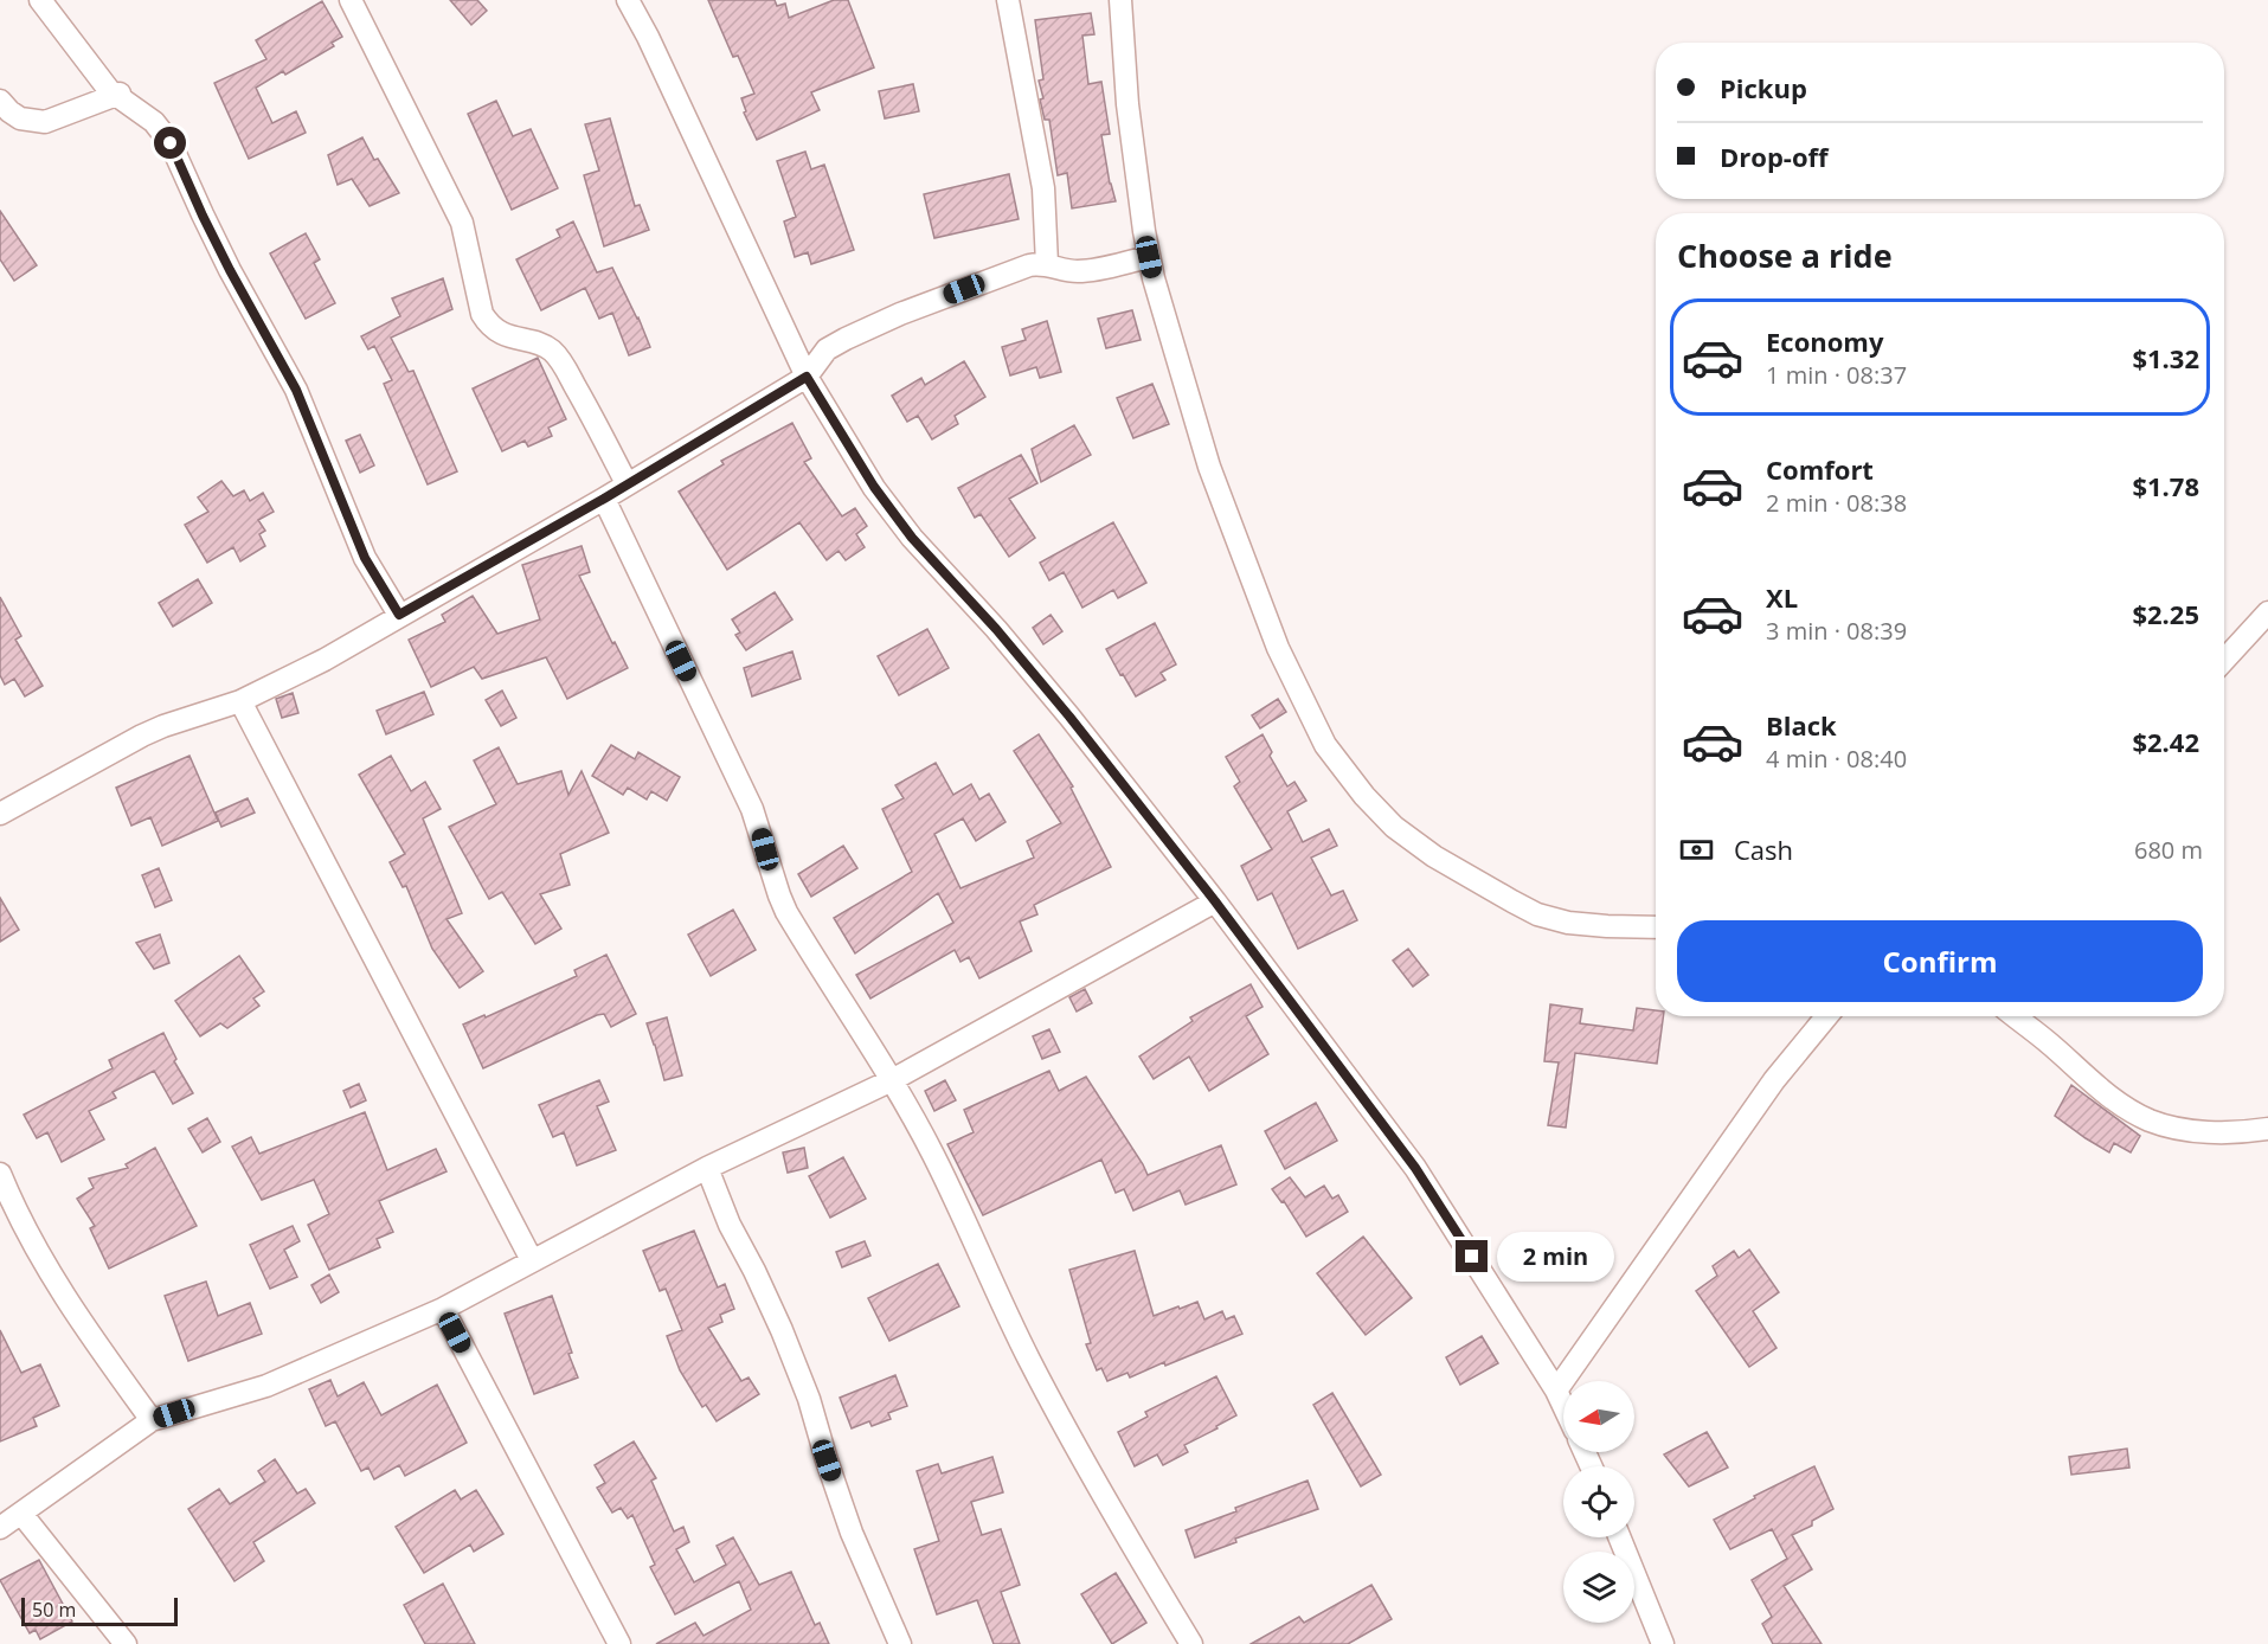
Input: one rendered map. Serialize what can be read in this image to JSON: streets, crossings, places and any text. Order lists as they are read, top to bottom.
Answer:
{
  "scale_bar": "50 m",
  "north": "left",
  "page": {
    "banner": ["Pickup", "Drop-off"],
    "heading": "Choose a ride",
    "list": [
      {
        "name": "Economy",
        "note": "1 min · 08:37",
        "value": "$1.32"
      },
      {
        "name": "Comfort",
        "note": "2 min · 08:38",
        "value": "$1.78"
      },
      {
        "name": "XL",
        "note": "3 min · 08:39",
        "value": "$2.25"
      },
      {
        "name": "Black",
        "note": "4 min · 08:40",
        "value": "$2.42"
      }
    ],
    "pay": ["Cash", "680 m"],
    "buttons": "Confirm",
    "bubble": "2 min",
    "scale": "50 m"
  }
}
